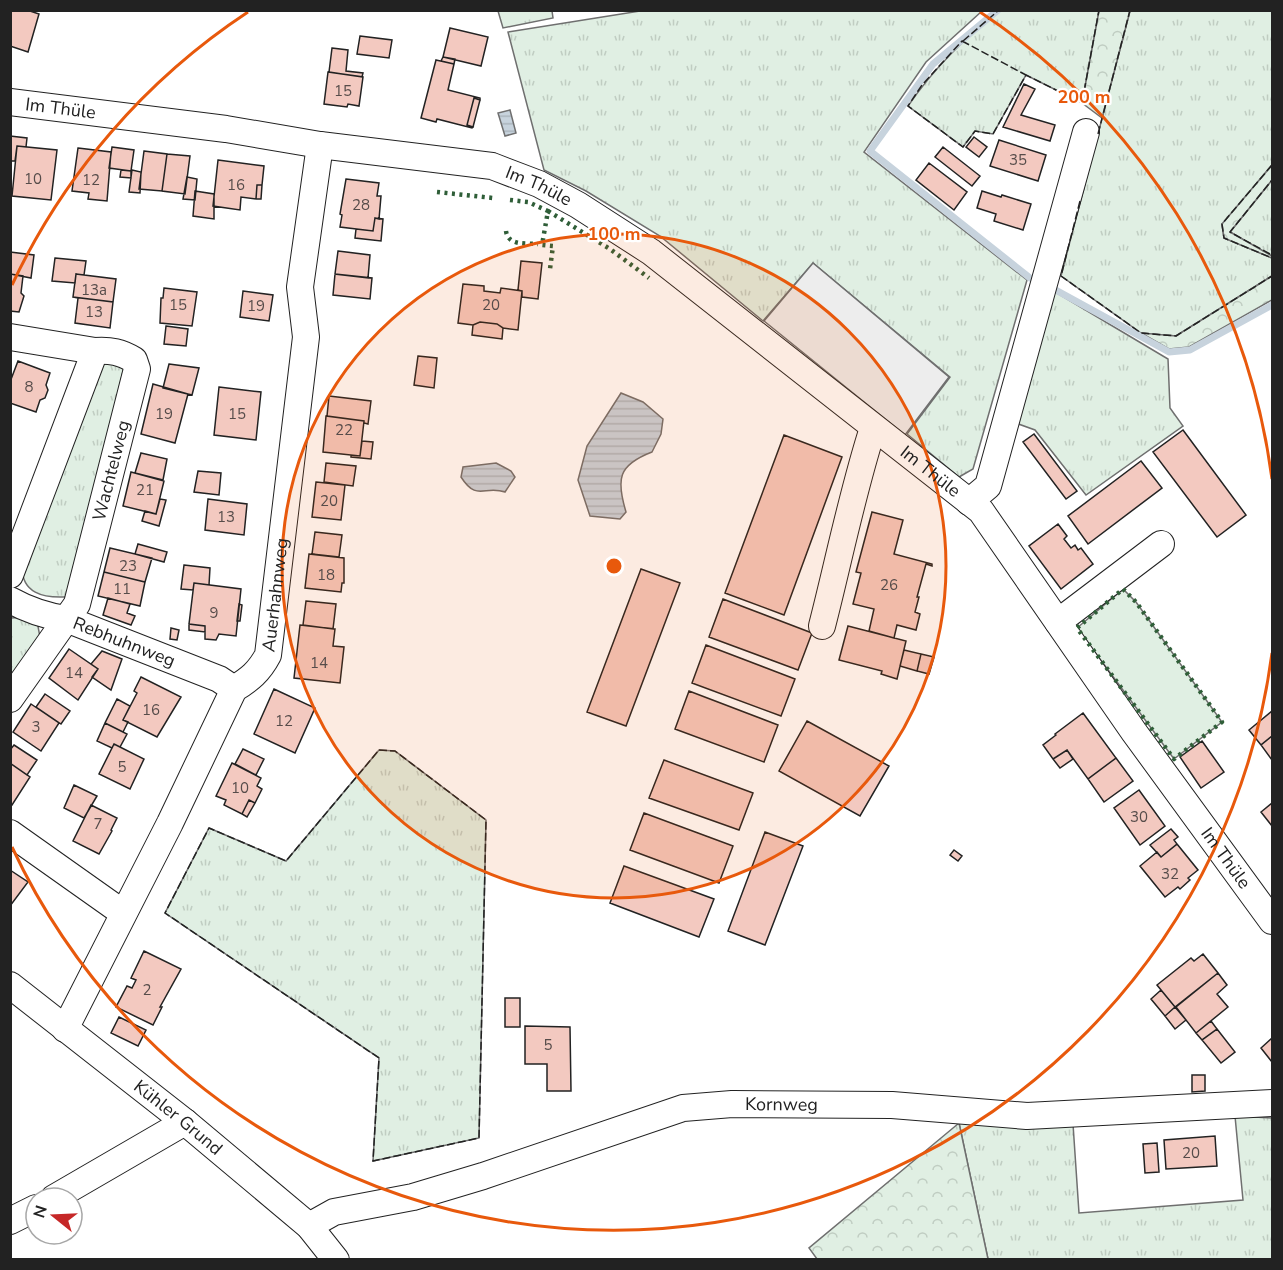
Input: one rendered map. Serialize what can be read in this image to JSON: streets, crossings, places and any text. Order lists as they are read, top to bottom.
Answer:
{
  "streets": {
    "street": [
      "Im Thüle",
      "Wachtelweg",
      "Auerhahnweg",
      "Rebhuhnweg",
      "Kornweg",
      "Kühler Grund"
    ]
  },
  "crossings": [
    ["Im Thüle", "Auerhahnweg"],
    ["Wachtelweg", "Rebhuhnweg"],
    ["Auerhahnweg", "Rebhuhnweg"],
    ["Auerhahnweg", "Kühler Grund"],
    ["Kornweg", "Kühler Grund"]
  ],
  "house_numbers": [
    "15",
    "35",
    "10",
    "12",
    "16",
    "28",
    "13a",
    "15",
    "20",
    "19",
    "13",
    "8",
    "19",
    "15",
    "22",
    "21",
    "20",
    "13",
    "23",
    "18",
    "26",
    "11",
    "9",
    "14",
    "14",
    "16",
    "12",
    "3",
    "5",
    "10",
    "30",
    "7",
    "32",
    "2",
    "5",
    "20"
  ],
  "north": "left",
  "rings": ["200 m", "100 m"]
}
